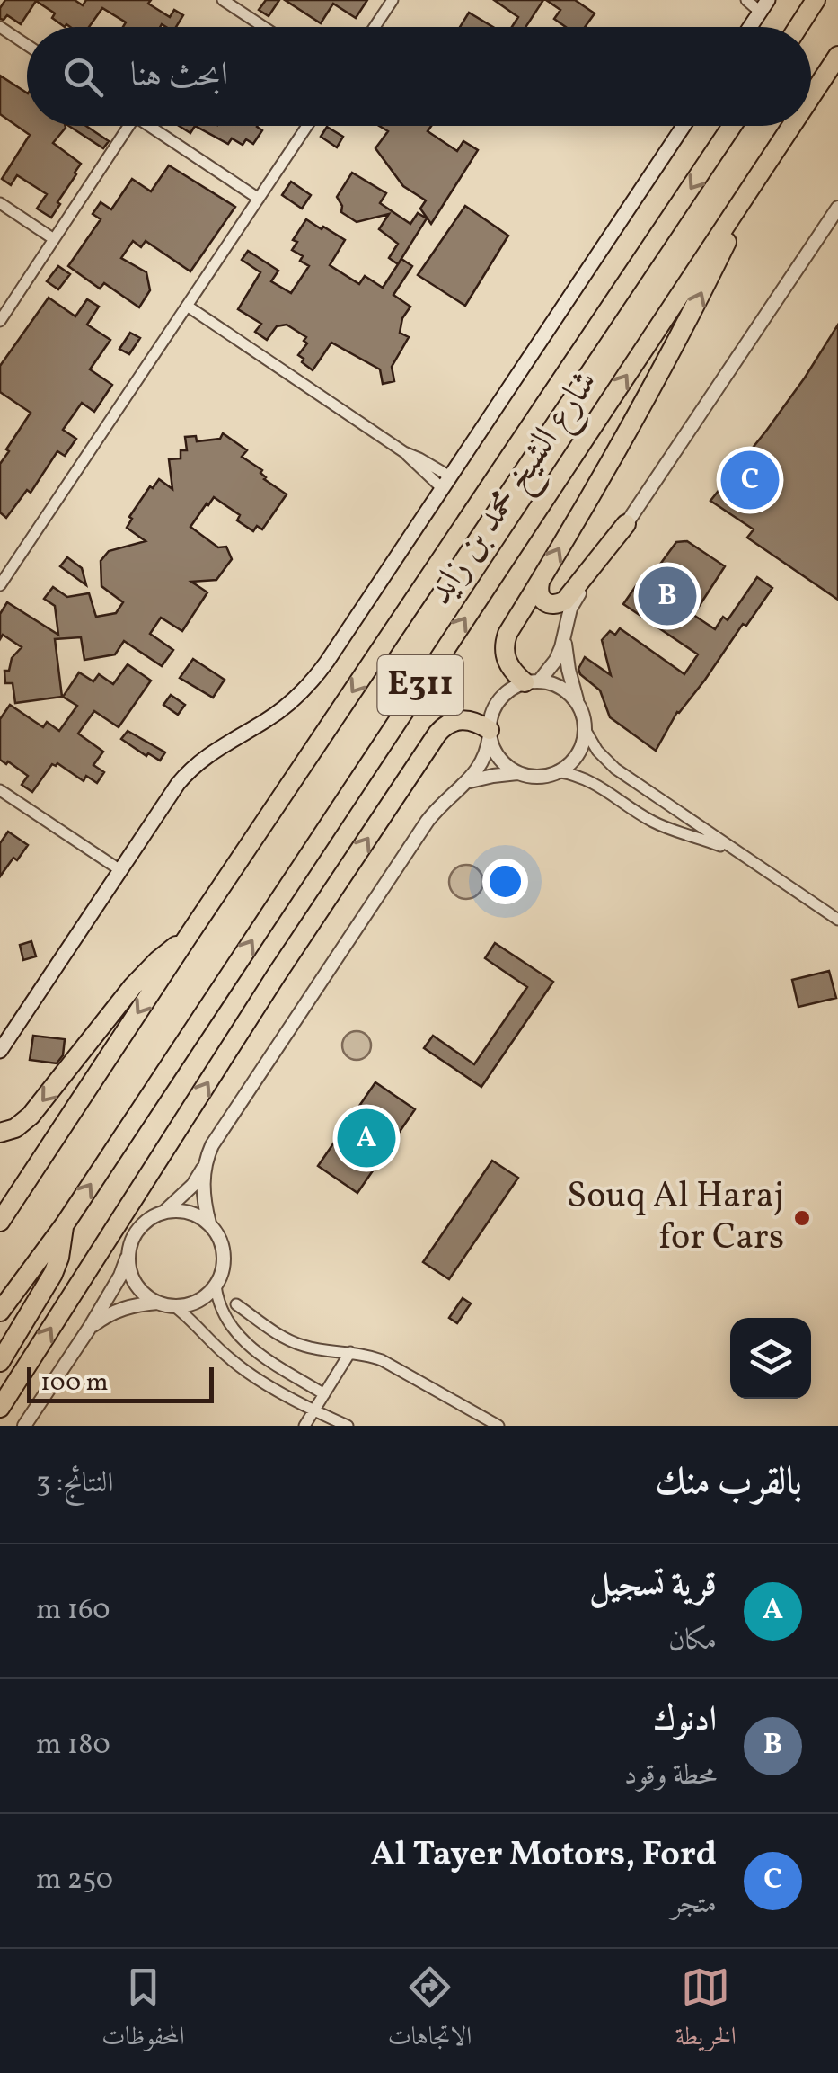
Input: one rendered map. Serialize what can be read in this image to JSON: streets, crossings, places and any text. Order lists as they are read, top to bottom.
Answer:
{
  "streets": {
    "highway": ["شارع الشيخ محمد بن زايد", "E311"]
  },
  "places": ["Souq Al Haraj for Cars"],
  "scale_bar": "100 m",
  "page": {
    "search": "ابحث هنا",
    "pins": ["C", "B", "A"],
    "scale": "100 m",
    "heading": ["بالقرب منك", "النتائج: 3"],
    "list": [
      {
        "mark": "A",
        "name": "قرية تسجيل",
        "note": "مكان",
        "value": "160 m"
      },
      {
        "mark": "B",
        "name": "ادنوك",
        "note": "محطة وقود",
        "value": "180 m"
      },
      {
        "mark": "C",
        "name": "Al Tayer Motors, Ford",
        "note": "متجر",
        "value": "250 m"
      }
    ],
    "nav": ["الخريطة", "الاتجاهات", "المحفوظات"]
  }
}
